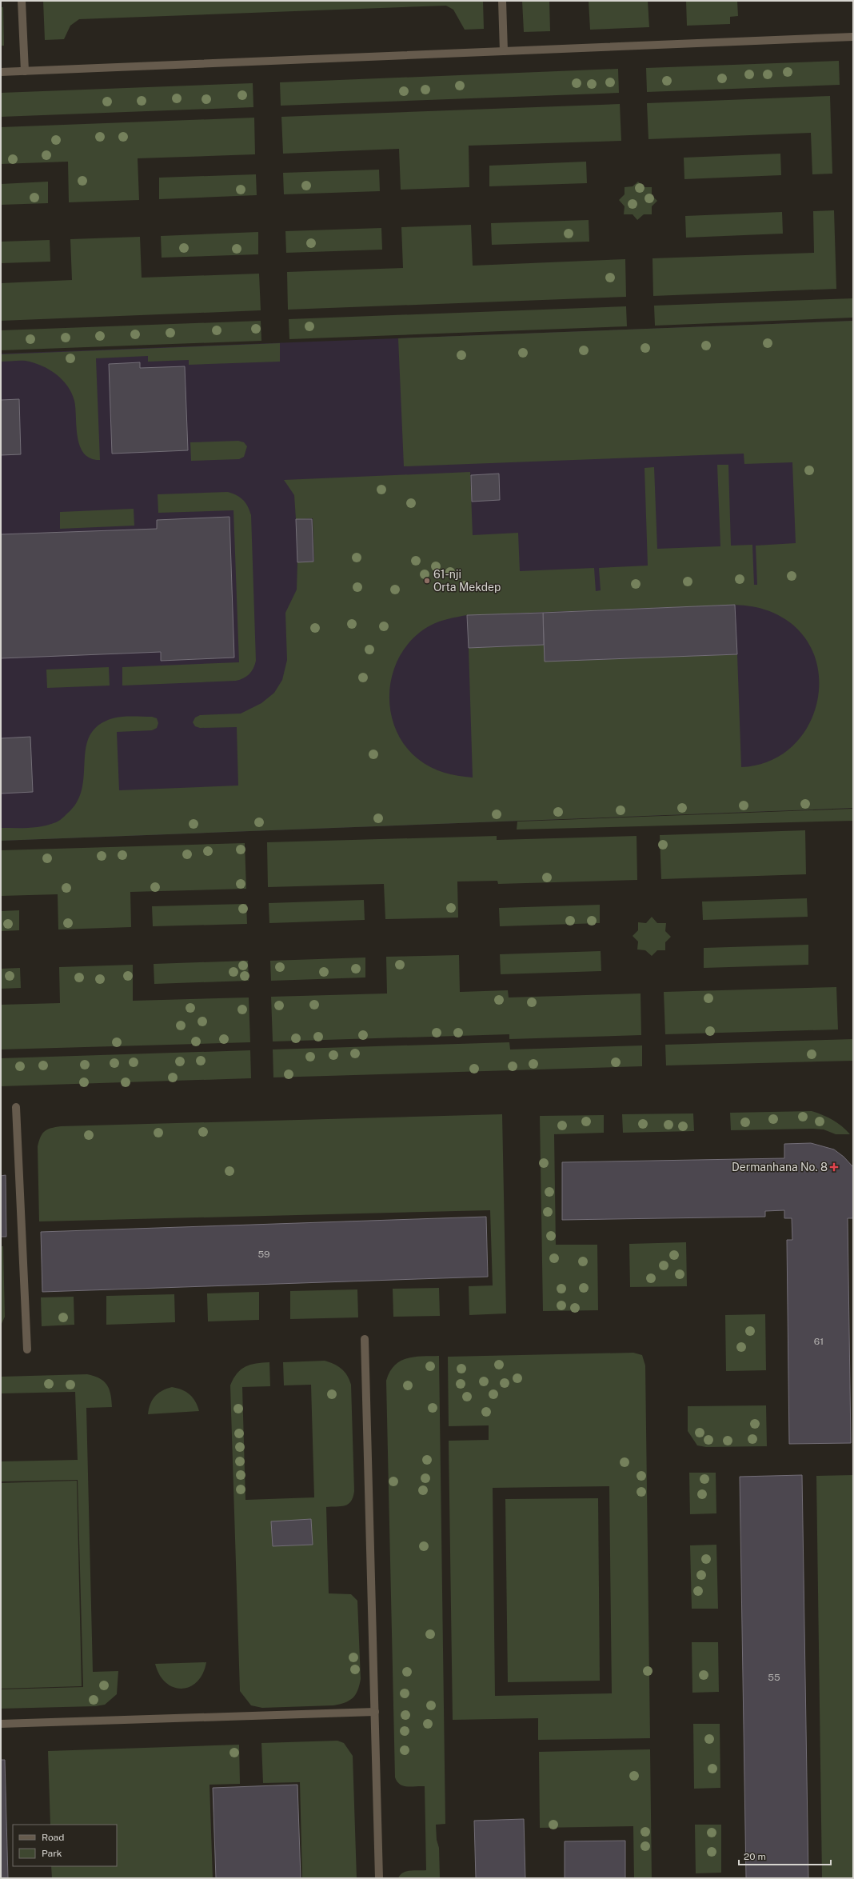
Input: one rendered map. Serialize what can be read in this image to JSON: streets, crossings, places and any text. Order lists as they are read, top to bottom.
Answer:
{
  "places": {
    "other": ["61-nji Orta Mekdep"],
    "health": ["Dermanhana No. 8"]
  },
  "house_numbers": ["59", "61", "55"],
  "legend": ["Road", "Park"],
  "scale_bar": "20 m"
}
